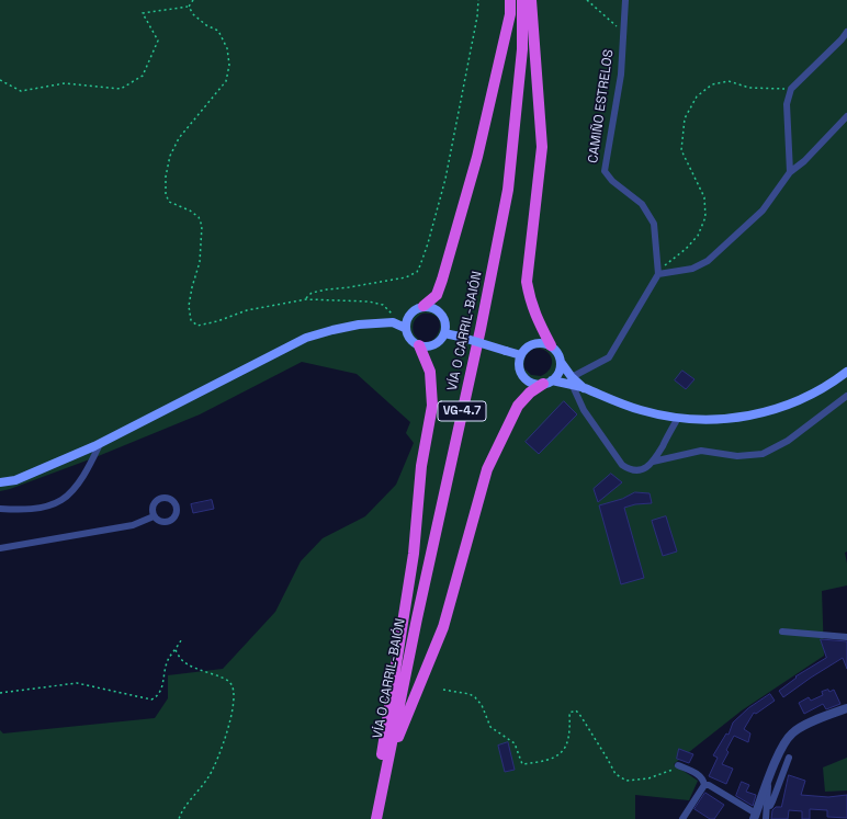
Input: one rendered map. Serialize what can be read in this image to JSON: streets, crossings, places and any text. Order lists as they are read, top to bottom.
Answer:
{
  "streets": {
    "highway": ["VÍA O CARRIL-BAIÓN", "VG-4.7"],
    "street": ["CAMIÑO ESTRELOS"]
  }
}
